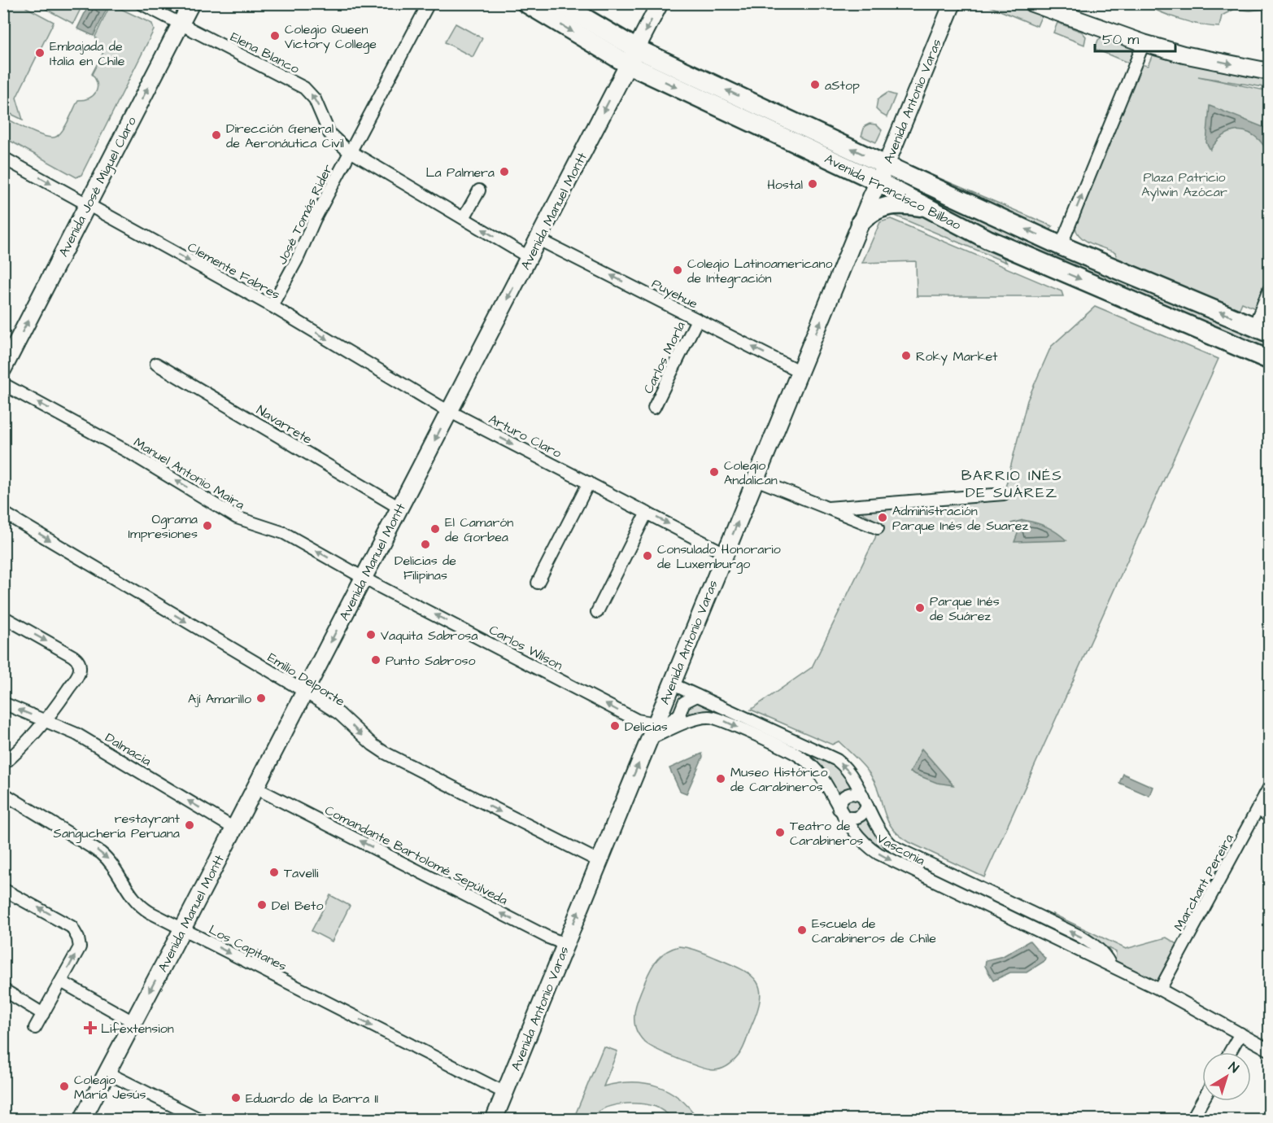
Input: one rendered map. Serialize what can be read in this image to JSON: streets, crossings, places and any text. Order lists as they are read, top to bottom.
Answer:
{
  "streets": {
    "main road": [
      "Avenida Antonio Varas",
      "Avenida José Miguel Claro",
      "Avenida Francisco Bilbao",
      "Avenida Manuel Montt"
    ],
    "street": [
      "Elena Blanco",
      "José Tomás Rider",
      "Clemente Fabres",
      "Puyehue",
      "Carlos Morla",
      "Navarrete",
      "Arturo Claro",
      "Manuel Antonio Maira",
      "Carlos Wilson",
      "Emilio Delporte",
      "Dalmacia",
      "Vasconia",
      "Comandante Bartolomé Sepúlveda",
      "Marchant Pereira",
      "Los Capitanes"
    ]
  },
  "crossings": [
    ["Elena Blanco", "Avenida José Miguel Claro"],
    ["Elena Blanco", "José Tomás Rider"],
    ["Avenida Antonio Varas", "Avenida Francisco Bilbao"],
    ["Avenida Antonio Varas", "Puyehue"],
    ["Avenida Antonio Varas", "Arturo Claro"],
    ["Avenida Antonio Varas", "Carlos Wilson"],
    ["Avenida Antonio Varas", "Emilio Delporte"],
    ["Avenida Antonio Varas", "Vasconia"],
    ["Avenida Antonio Varas", "Comandante Bartolomé Sepúlveda"],
    ["Avenida Antonio Varas", "Los Capitanes"],
    ["Avenida José Miguel Claro", "Clemente Fabres"],
    ["Avenida Francisco Bilbao", "Avenida Manuel Montt"],
    ["Avenida Manuel Montt", "Clemente Fabres"],
    ["Avenida Manuel Montt", "Puyehue"],
    ["Avenida Manuel Montt", "Navarrete"],
    ["Avenida Manuel Montt", "Arturo Claro"],
    ["Avenida Manuel Montt", "Manuel Antonio Maira"],
    ["Avenida Manuel Montt", "Carlos Wilson"],
    ["Avenida Manuel Montt", "Emilio Delporte"],
    ["Avenida Manuel Montt", "Dalmacia"],
    ["Avenida Manuel Montt", "Comandante Bartolomé Sepúlveda"],
    ["Avenida Manuel Montt", "Los Capitanes"],
    ["José Tomás Rider", "Clemente Fabres"],
    ["Clemente Fabres", "Arturo Claro"],
    ["Puyehue", "Carlos Morla"],
    ["Manuel Antonio Maira", "Carlos Wilson"],
    ["Vasconia", "Marchant Pereira"]
  ],
  "one_way": [
    "Elena Blanco",
    "Avenida Antonio Varas",
    "Avenida José Miguel Claro",
    "Avenida Manuel Montt",
    "Clemente Fabres",
    "Puyehue",
    "Arturo Claro",
    "Manuel Antonio Maira",
    "Carlos Wilson",
    "Emilio Delporte",
    "Dalmacia",
    "Comandante Bartolomé Sepúlveda",
    "Los Capitanes"
  ],
  "districts": ["BARRIO INÉS DE SUÁREZ"],
  "parks": ["Plaza Patricio Aylwin Azócar"],
  "places": {
    "other": [
      "Colegio Queen Victory College",
      "Embajada de Italia en Chile",
      "aStop",
      "Dirección General de Aeronáutica Civil",
      "La Palmera",
      "Hostal",
      "Colegio Latinoamericano de Integración",
      "Roky Market",
      "Colegio Andalican",
      "Administración Parque Inés de Suarez",
      "Ograma Impresiones",
      "El Camarón de Gorbea",
      "Delicias de Filipinas",
      "Consulado Honorario de Luxemburgo",
      "Parque Inés de Suárez",
      "Vaquita Sabrosa",
      "Punto Sabroso",
      "Ají Amarillo",
      "Delicias",
      "Museo Histórico de Carabineros",
      "restayrant Sanguchería Peruana",
      "Teatro de Carabineros",
      "Tavelli",
      "Del Beto",
      "Escuela de Carabineros de Chile",
      "Colegio María Jesús",
      "Eduardo de la Barra II"
    ],
    "health": ["Lifextension"]
  },
  "scale_bar": "50 m",
  "north": "top right"
}
